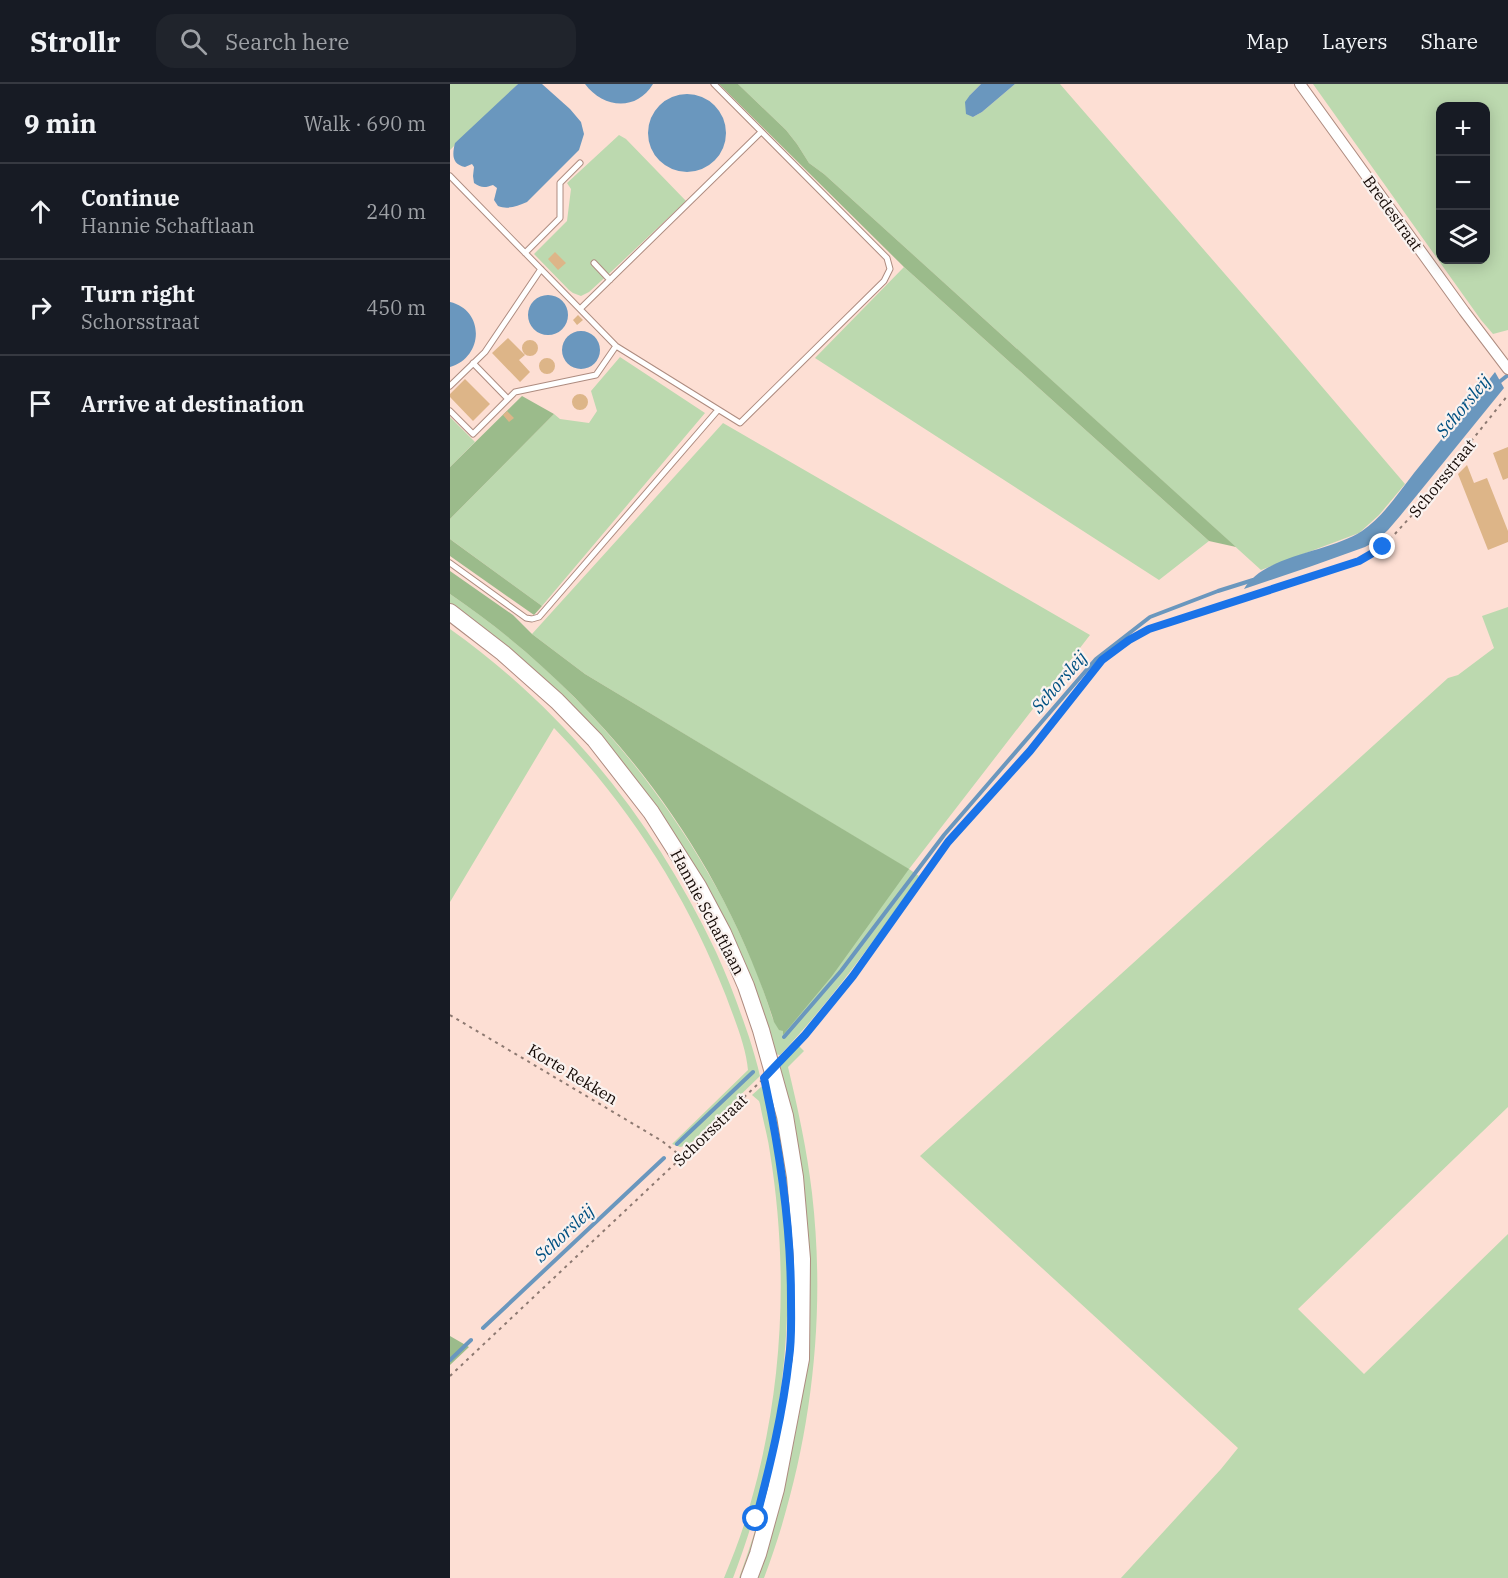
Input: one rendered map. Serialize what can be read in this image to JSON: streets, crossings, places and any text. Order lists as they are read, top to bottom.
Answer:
{
  "streets": {
    "main road": ["Hannie Schaftlaan"],
    "street": ["Bredestraat"],
    "path": ["Schorsstraat", "Korte Rekken"]
  },
  "crossings": [
    ["Schorsstraat", "Hannie Schaftlaan"],
    ["Schorsstraat", "Korte Rekken"]
  ],
  "water": ["Schorsleij"],
  "page": {
    "header": "Strollr",
    "search": "Search here",
    "nav": ["Map", "Layers", "Share"],
    "heading": ["9 min", "Walk · 690 m"],
    "map_buttons": ["+", "−"],
    "list": [
      ["Continue", "Hannie Schaftlaan", "240 m"],
      ["Turn right", "Schorsstraat", "450 m"],
      "Arrive at destination"
    ]
  }
}
